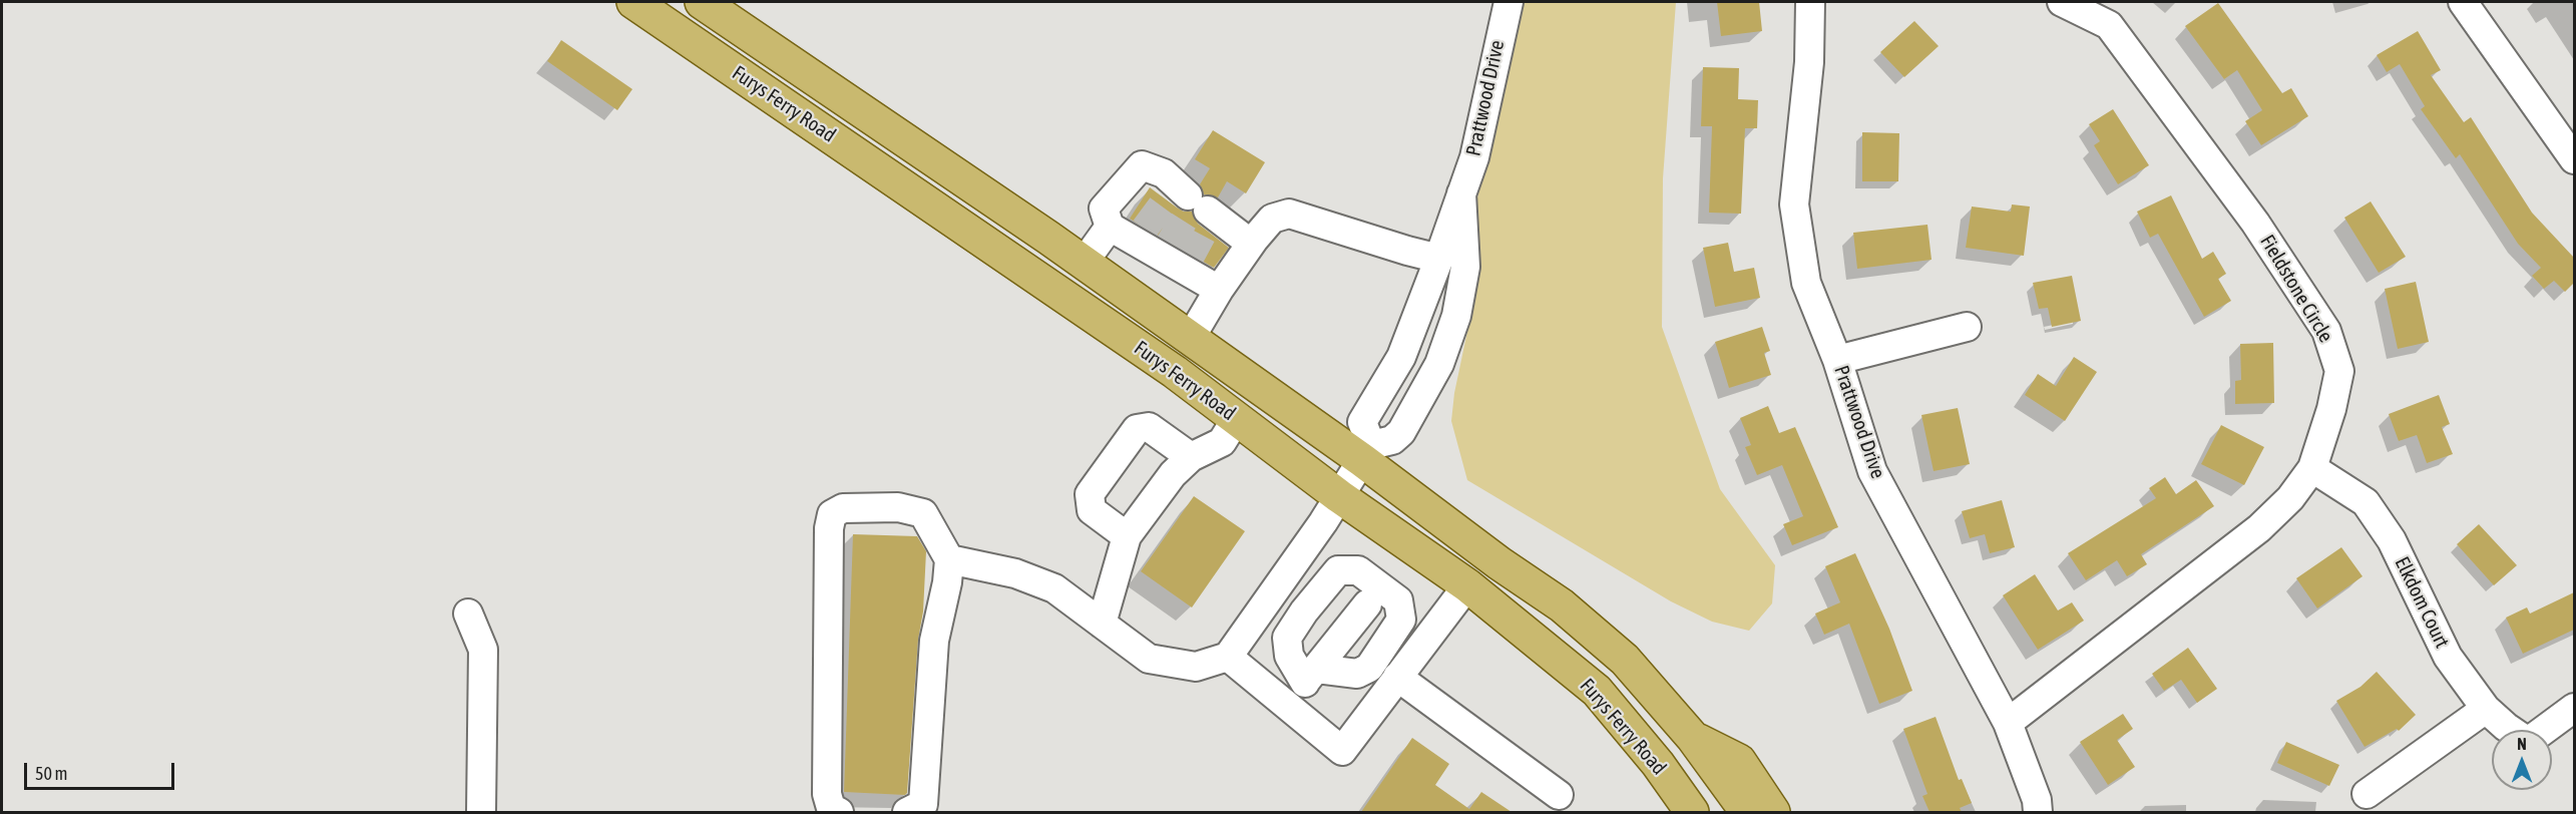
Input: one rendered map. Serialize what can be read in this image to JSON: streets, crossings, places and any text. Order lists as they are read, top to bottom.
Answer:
{
  "streets": {
    "main road": ["Furys Ferry Road"],
    "street": ["Prattwood Drive", "Fieldstone Circle", "Elkdom Court"]
  },
  "crossings": [
    ["Prattwood Drive", "Furys Ferry Road"],
    ["Prattwood Drive", "Fieldstone Circle"],
    ["Fieldstone Circle", "Elkdom Court"]
  ],
  "scale_bar": "50 m",
  "north": "top"
}
